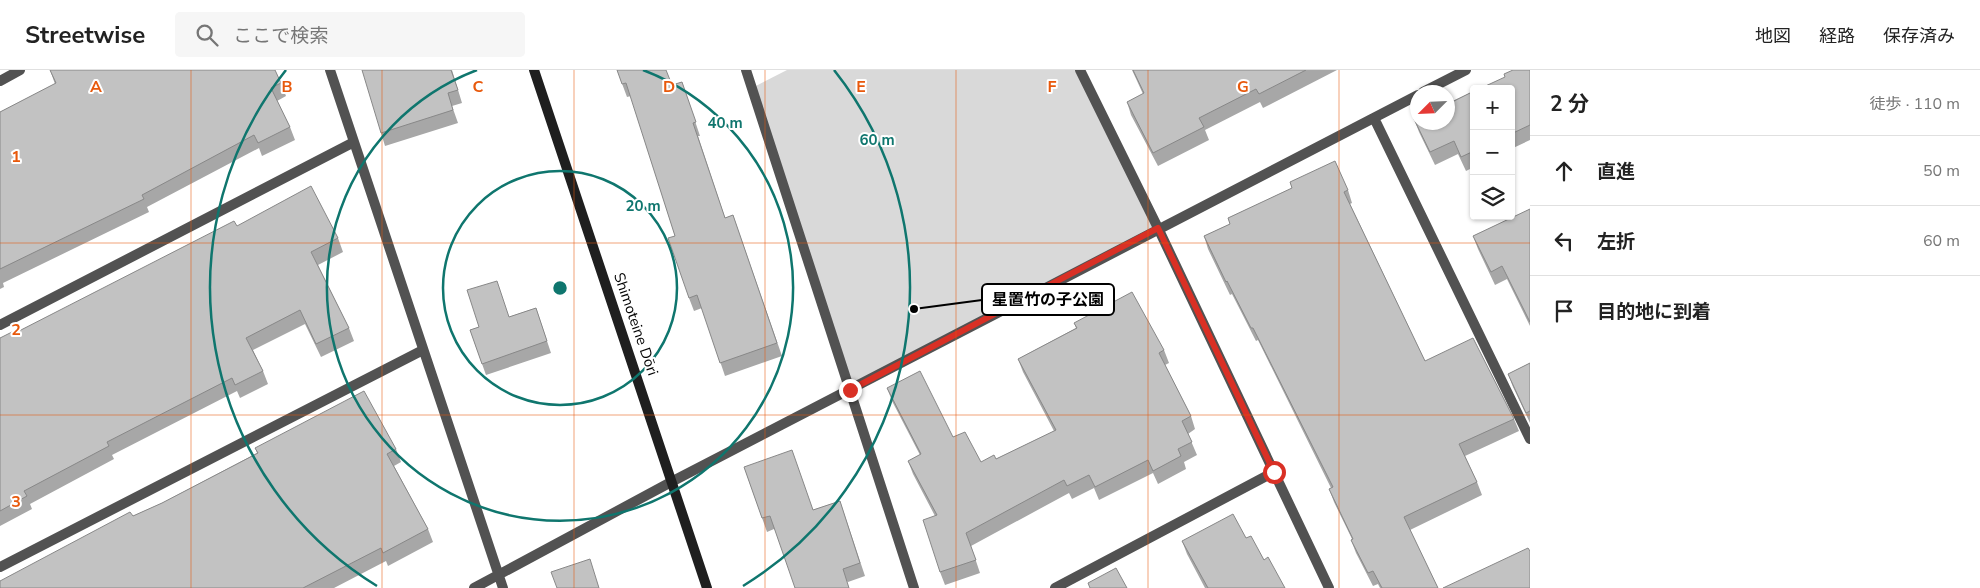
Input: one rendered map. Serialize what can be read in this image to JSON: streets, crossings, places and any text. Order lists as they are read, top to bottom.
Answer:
{
  "streets": {
    "street": ["Shimoteine Dōri"]
  },
  "places": ["星置竹の子公園"],
  "north": "bottom left",
  "page": {
    "header": "Streetwise",
    "search": "ここで検索",
    "nav": ["地図", "経路", "保存済み"],
    "heading": ["2 分", "徒歩 · 110 m"],
    "map_buttons": ["+", "−"],
    "list": [
      ["直進", "50 m"],
      ["左折", "60 m"],
      "目的地に到着"
    ]
  },
  "grid": {
    "columns": [
      "A",
      "B",
      "C",
      "D",
      "E",
      "F",
      "G"
    ],
    "rows": ["1", "2", "3"]
  },
  "rings": ["40 m", "60 m", "20 m"]
}
